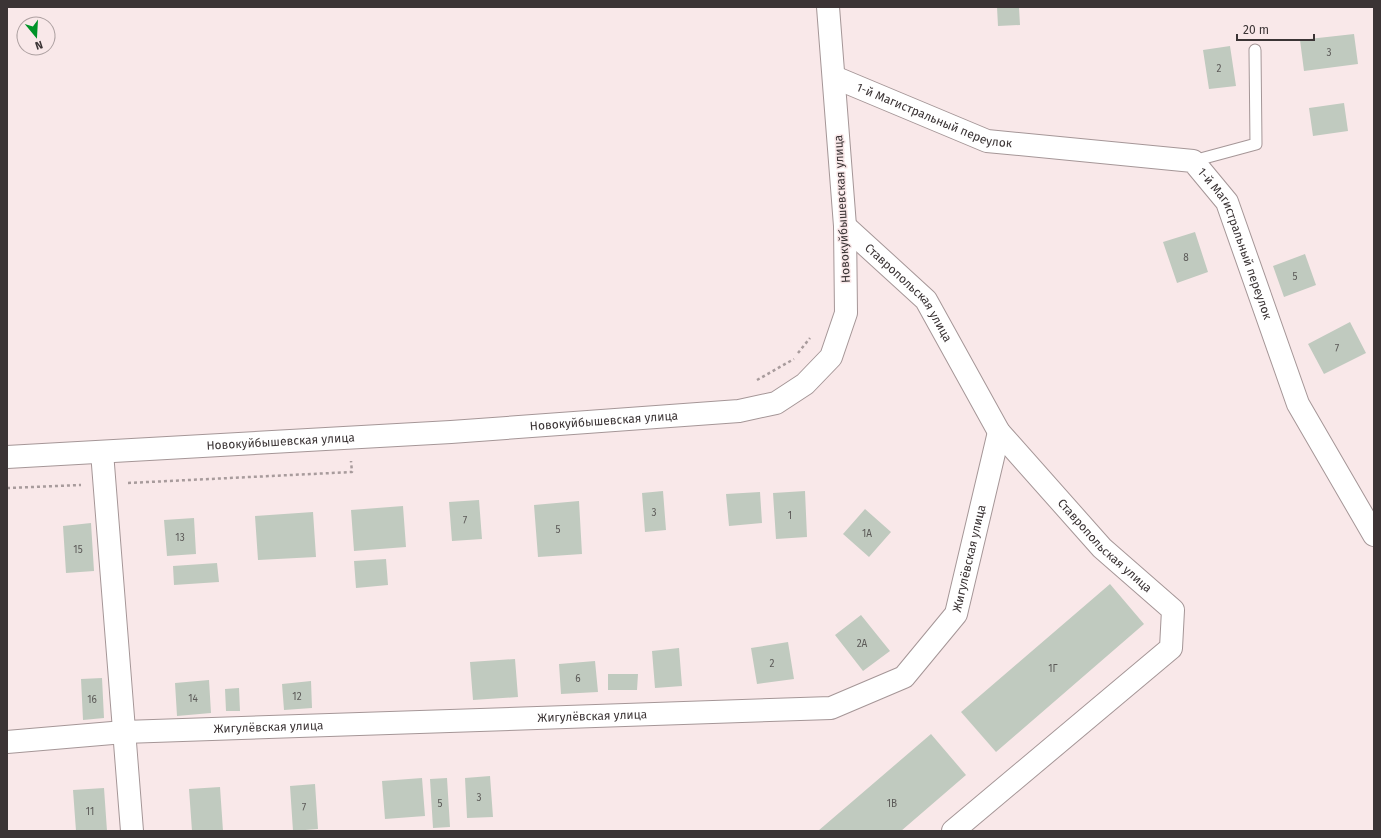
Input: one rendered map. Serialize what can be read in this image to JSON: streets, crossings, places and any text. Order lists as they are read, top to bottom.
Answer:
{
  "streets": {
    "street": [
      "1-й Магистральный переулок",
      "Новокуйбышевская улица",
      "Ставропольская улица",
      "Жигулёвская улица"
    ]
  },
  "crossings": [
    ["1-й Магистральный переулок", "Новокуйбышевская улица"],
    ["Новокуйбышевская улица", "Ставропольская улица"],
    ["Ставропольская улица", "Жигулёвская улица"]
  ],
  "house_numbers": [
    "3",
    "2",
    "8",
    "5",
    "7",
    "3",
    "1",
    "7",
    "5",
    "1А",
    "13",
    "15",
    "2А",
    "2",
    "1Г",
    "6",
    "12",
    "14",
    "16",
    "3",
    "5",
    "1В",
    "7",
    "11"
  ],
  "scale_bar": "20 m",
  "north": "bottom"
}
